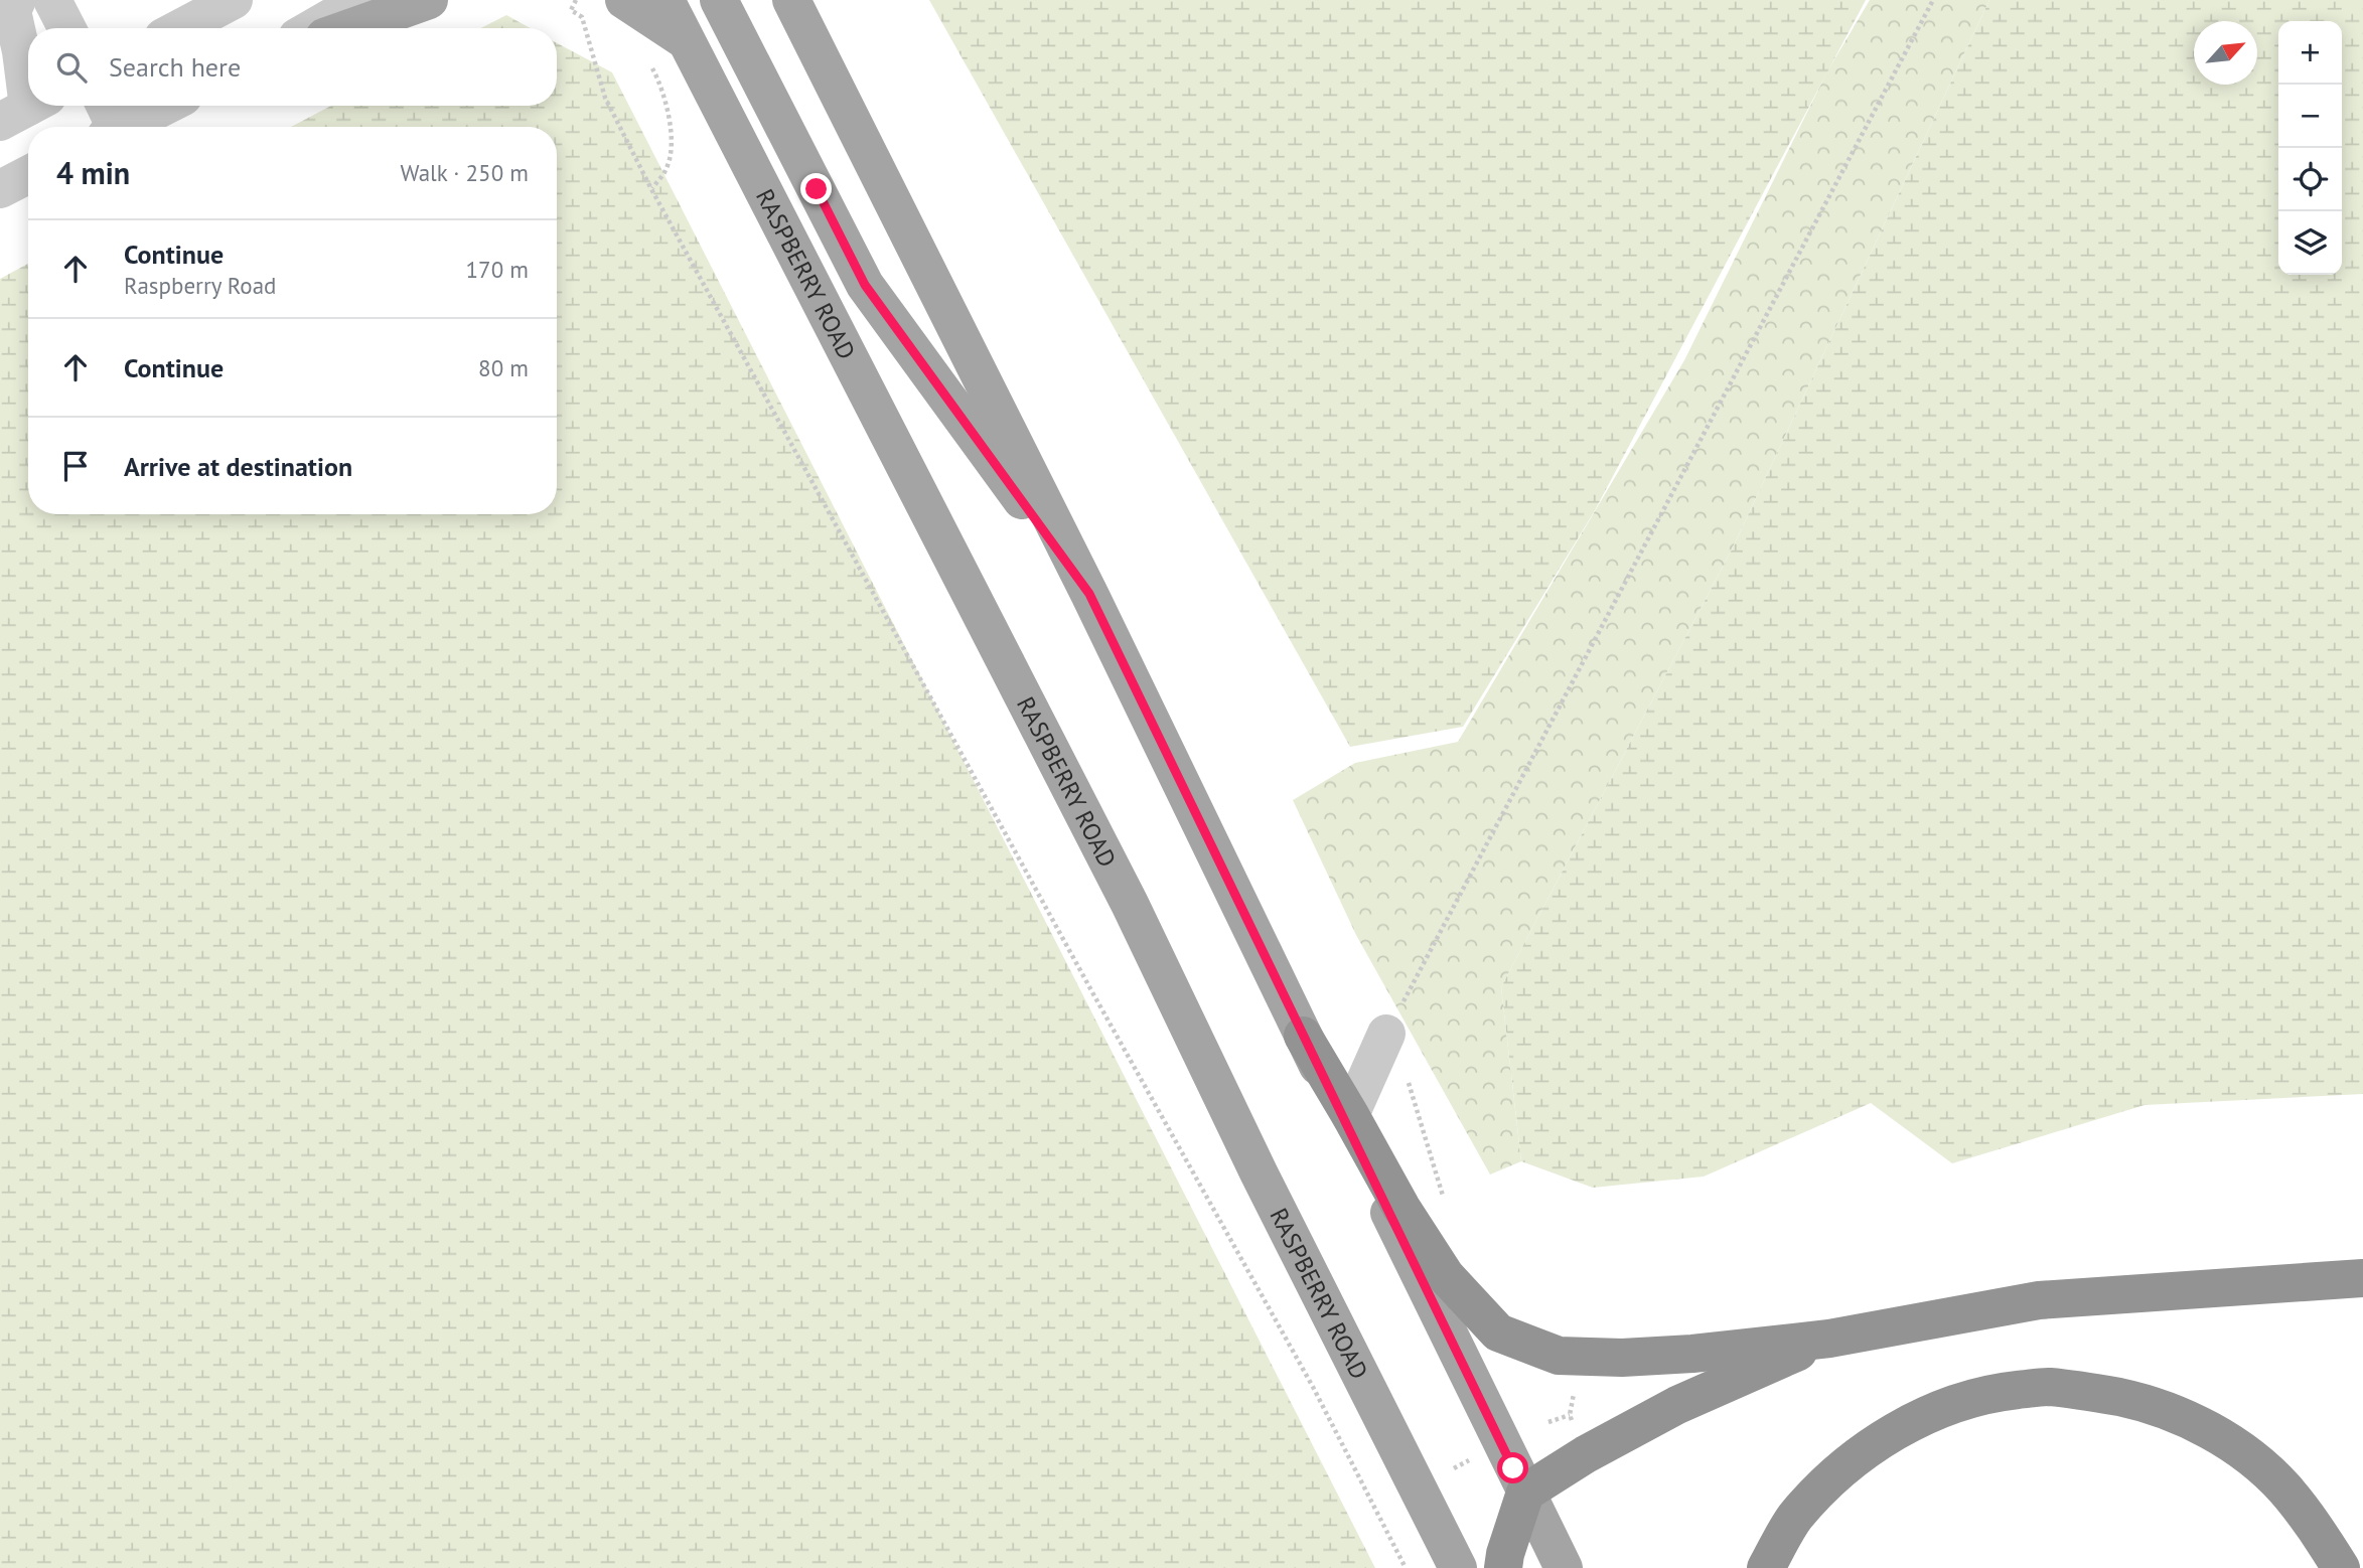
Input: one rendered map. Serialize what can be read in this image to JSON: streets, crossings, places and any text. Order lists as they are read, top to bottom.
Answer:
{
  "streets": {
    "main road": ["RASPBERRY ROAD"]
  },
  "north": "top right",
  "page": {
    "map_buttons": ["+", "−"],
    "search": "Search here",
    "heading": ["4 min", "Walk · 250 m"],
    "list": [
      ["Continue", "Raspberry Road", "170 m"],
      ["Continue", "80 m"],
      "Arrive at destination"
    ]
  }
}
